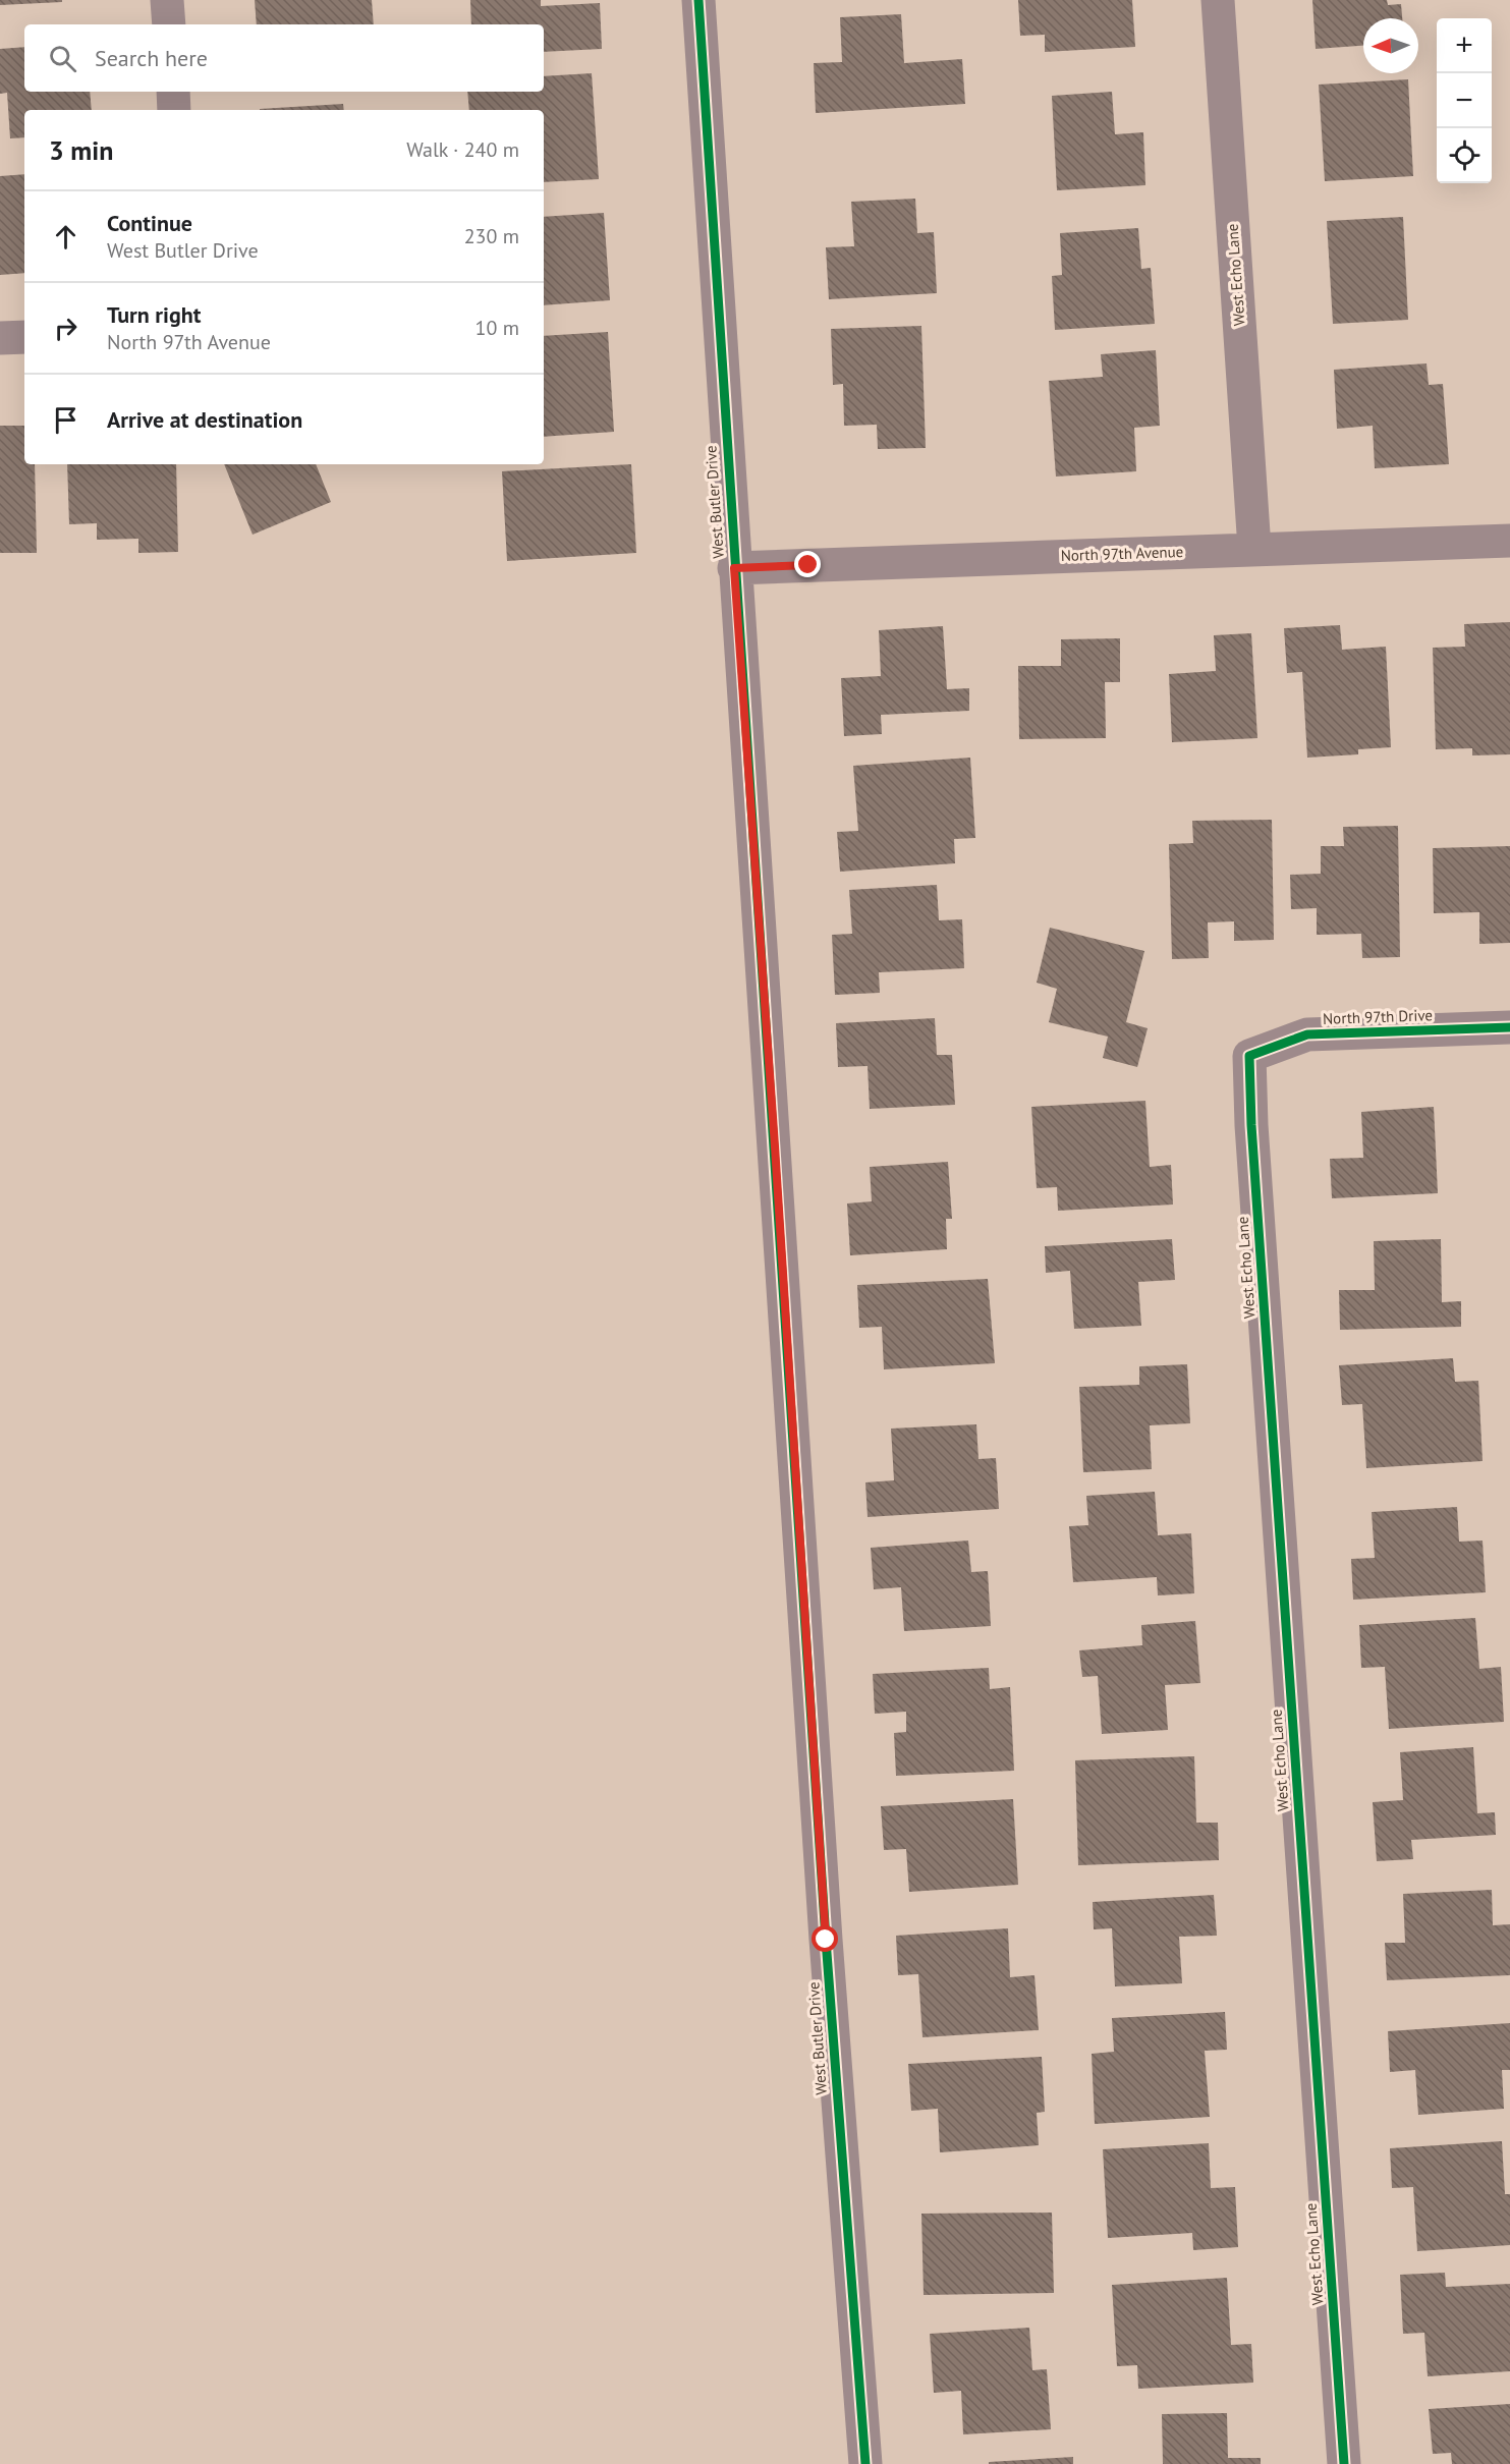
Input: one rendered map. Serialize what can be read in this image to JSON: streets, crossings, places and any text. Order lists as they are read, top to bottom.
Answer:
{
  "streets": {
    "street": [
      "West Echo Lane",
      "West Butler Drive",
      "North 97th Avenue",
      "North 97th Drive"
    ]
  },
  "crossings": [
    ["West Echo Lane", "North 97th Avenue"],
    ["West Echo Lane", "North 97th Drive"],
    ["West Butler Drive", "North 97th Avenue"]
  ],
  "north": "left",
  "page": {
    "map_buttons": ["+", "−"],
    "search": "Search here",
    "heading": ["3 min", "Walk · 240 m"],
    "list": [
      ["Continue", "West Butler Drive", "230 m"],
      ["Turn right", "North 97th Avenue", "10 m"],
      "Arrive at destination"
    ]
  }
}
